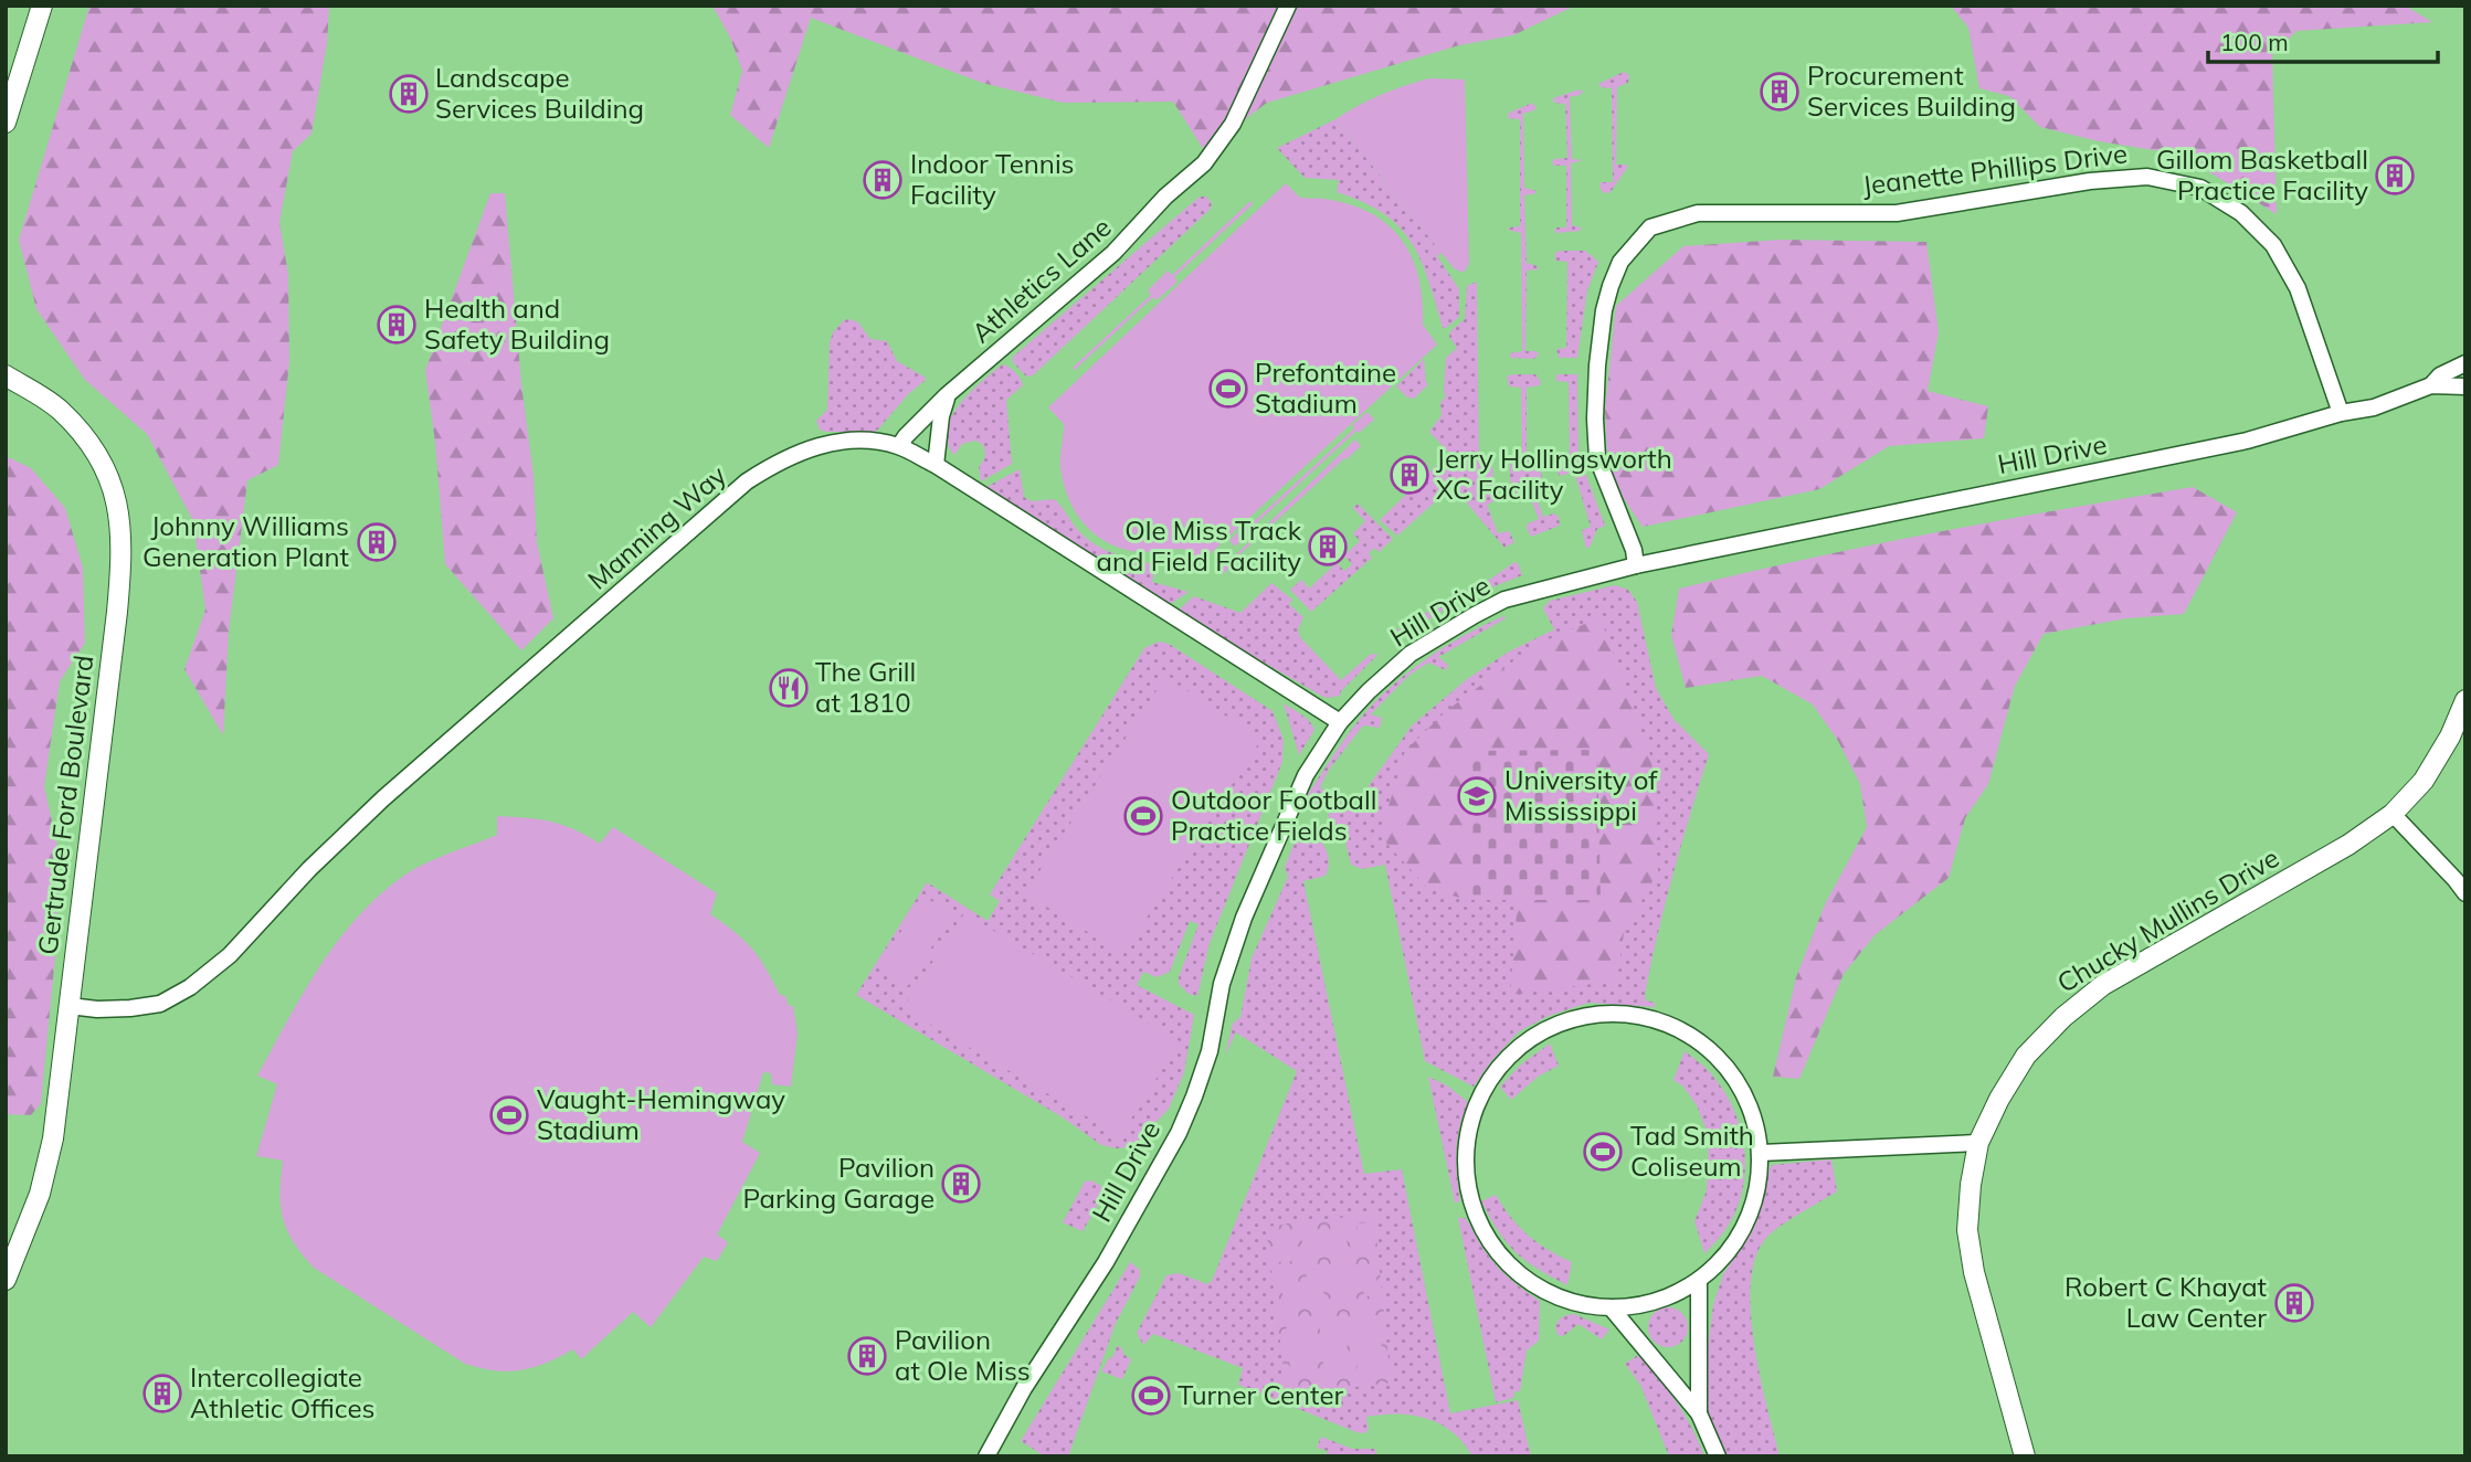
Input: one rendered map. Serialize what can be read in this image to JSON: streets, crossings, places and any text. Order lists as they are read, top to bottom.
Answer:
{
  "streets": {
    "street": [
      "Jeanette Phillips Drive",
      "Athletics Lane",
      "Hill Drive",
      "Manning Way",
      "Gertrude Ford Boulevard",
      "Chucky Mullins Drive"
    ]
  },
  "crossings": [
    ["Jeanette Phillips Drive", "Hill Drive"],
    ["Athletics Lane", "Manning Way"],
    ["Hill Drive", "Manning Way"],
    ["Manning Way", "Gertrude Ford Boulevard"]
  ],
  "places": {
    "building": [
      "Procurement Services Building",
      "Landscape Services Building",
      "Gillom Basketball Practice Facility",
      "Indoor Tennis Facility",
      "Health and Safety Building",
      "Jerry Hollingsworth XC Facility",
      "Johnny Williams Generation Plant",
      "Ole Miss Track and Field Facility",
      "Pavilion Parking Garage",
      "Robert C Khayat Law Center",
      "Pavilion at Ole Miss",
      "Intercollegiate Athletic Offices"
    ],
    "sports": [
      "Prefontaine Stadium",
      "Outdoor Football Practice Fields",
      "Vaught-Hemingway Stadium",
      "Tad Smith Coliseum",
      "Turner Center"
    ],
    "restaurant": ["The Grill at 1810"],
    "school or university": ["University of Mississippi"]
  },
  "scale_bar": "100 m"
}
